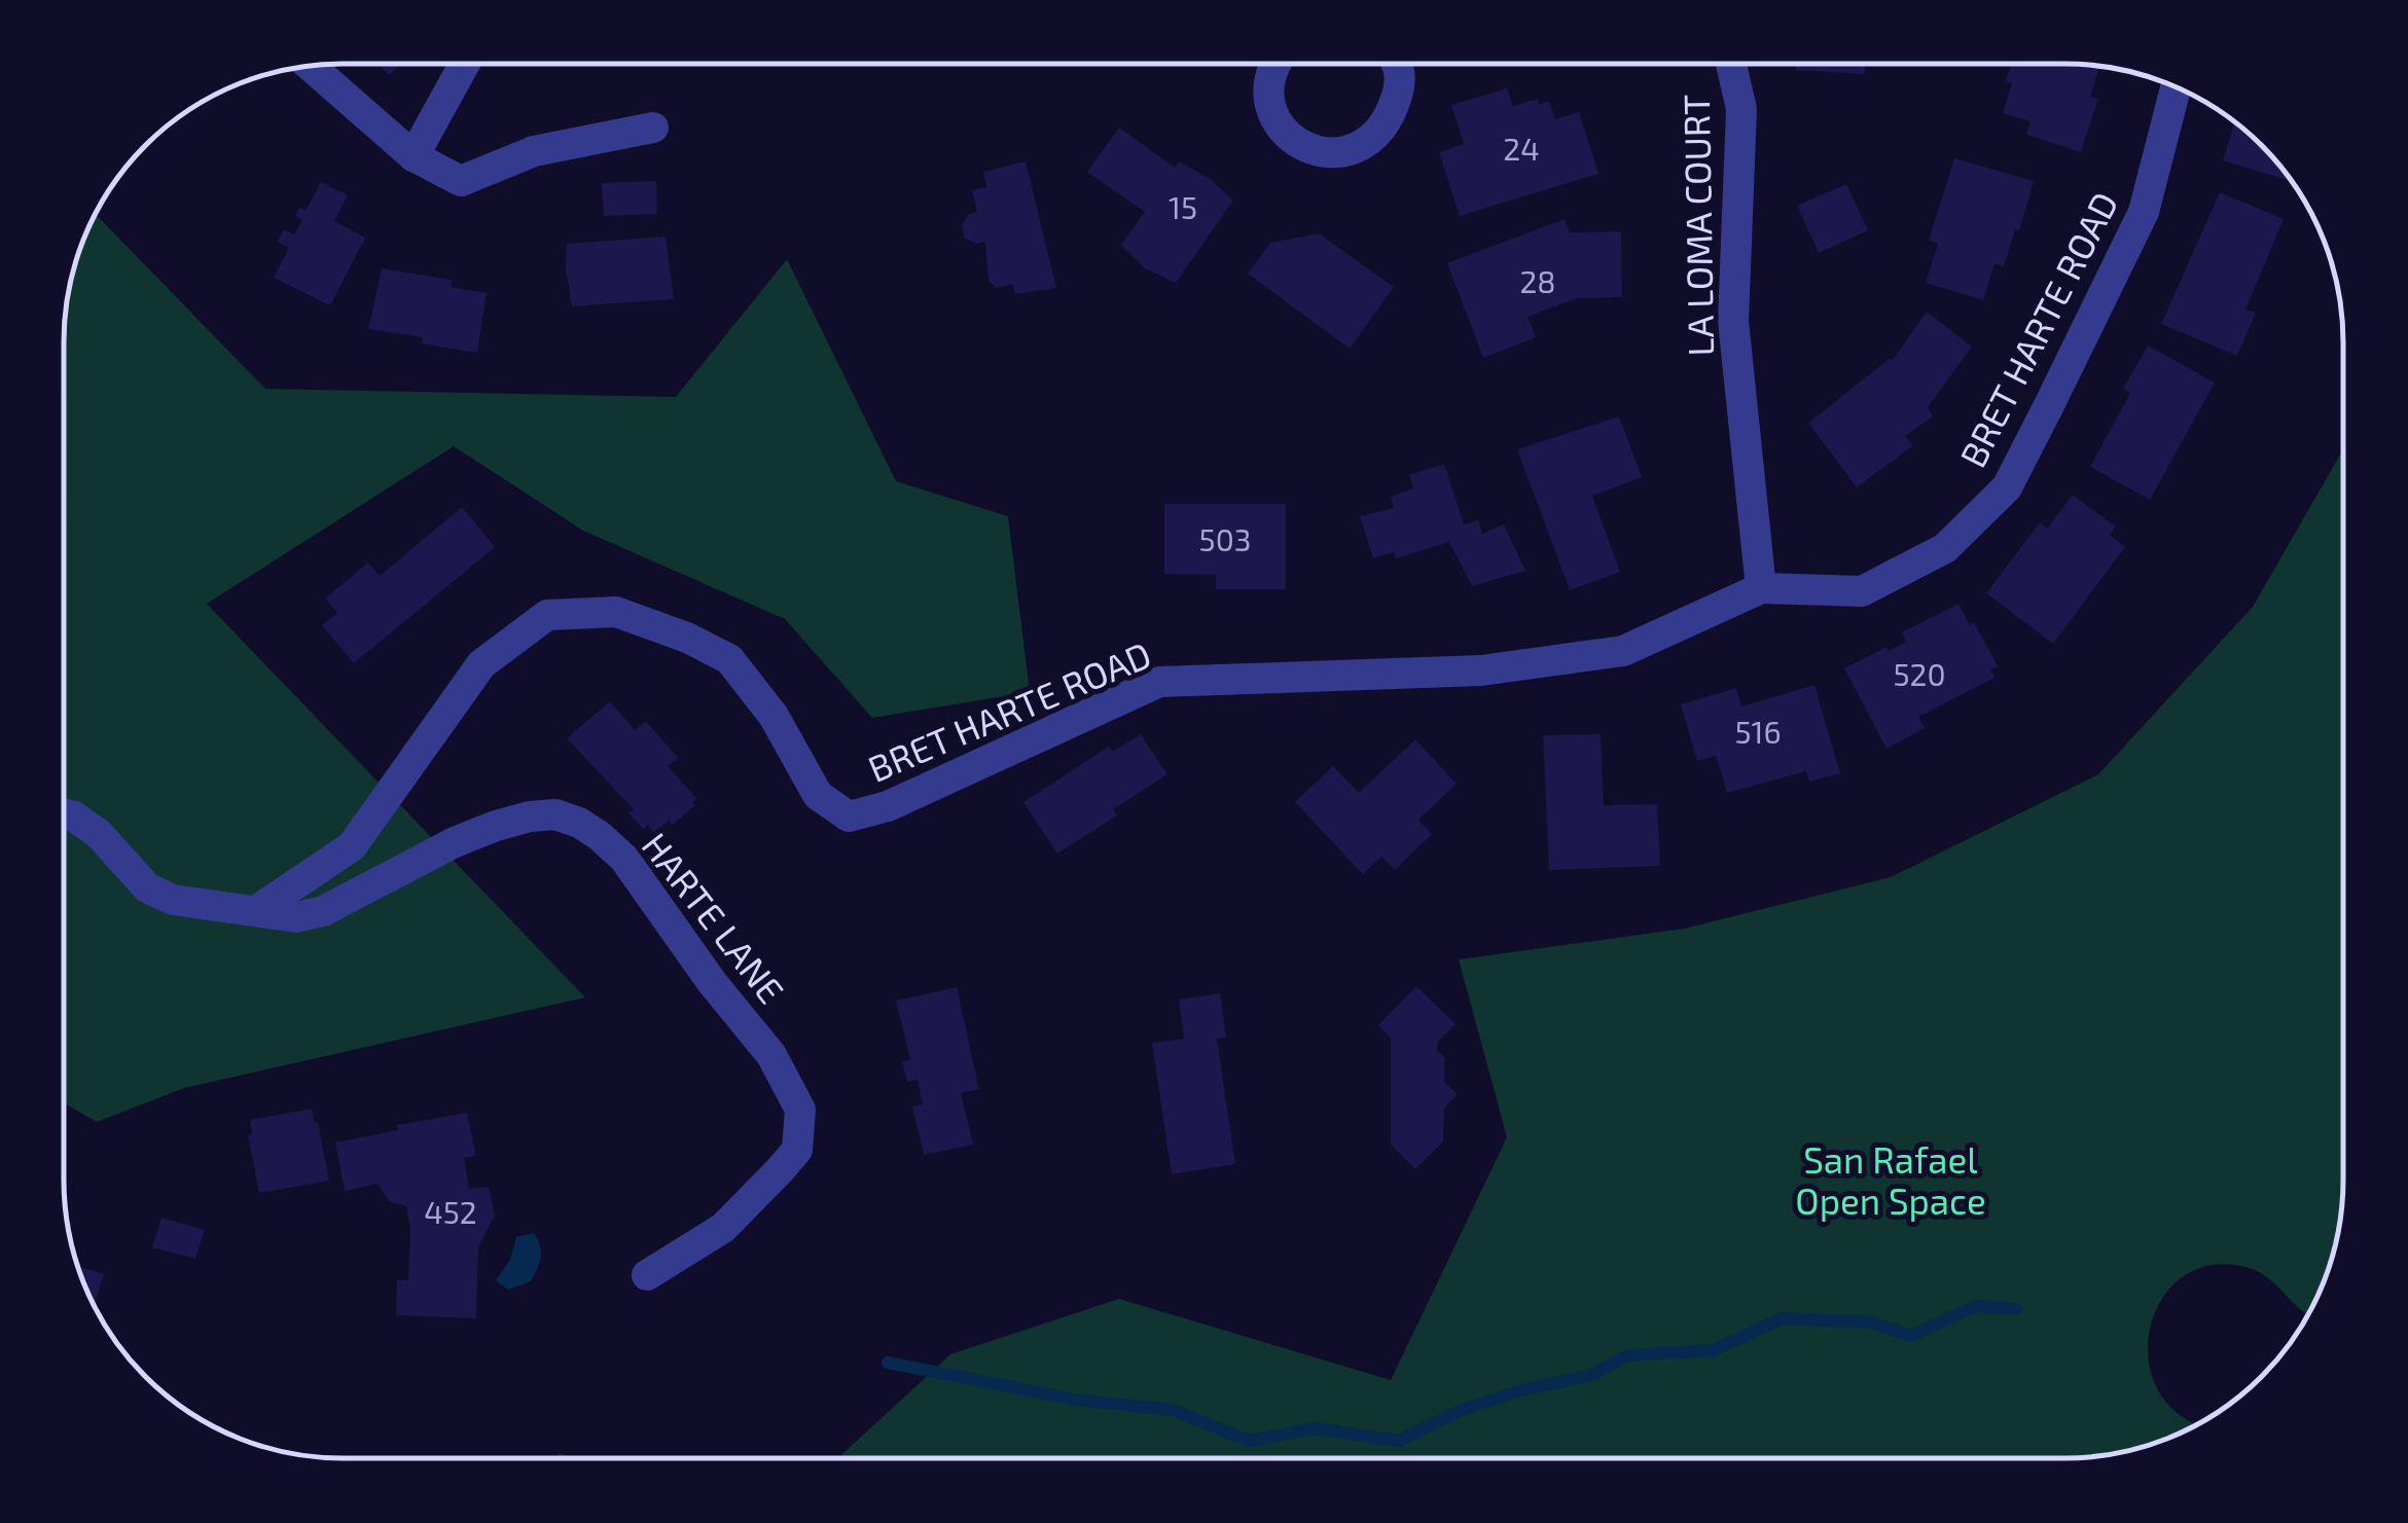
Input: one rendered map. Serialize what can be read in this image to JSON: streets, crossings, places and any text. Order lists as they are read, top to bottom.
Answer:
{
  "streets": {
    "street": ["LA LOMA COURT", "BRET HARTE ROAD", "HARTE LANE"]
  },
  "crossings": [
    ["LA LOMA COURT", "BRET HARTE ROAD"],
    ["BRET HARTE ROAD", "HARTE LANE"]
  ],
  "parks": ["San Rafael Open Space"],
  "house_numbers": [
    "24",
    "15",
    "28",
    "503",
    "520",
    "516",
    "452"
  ]
}
